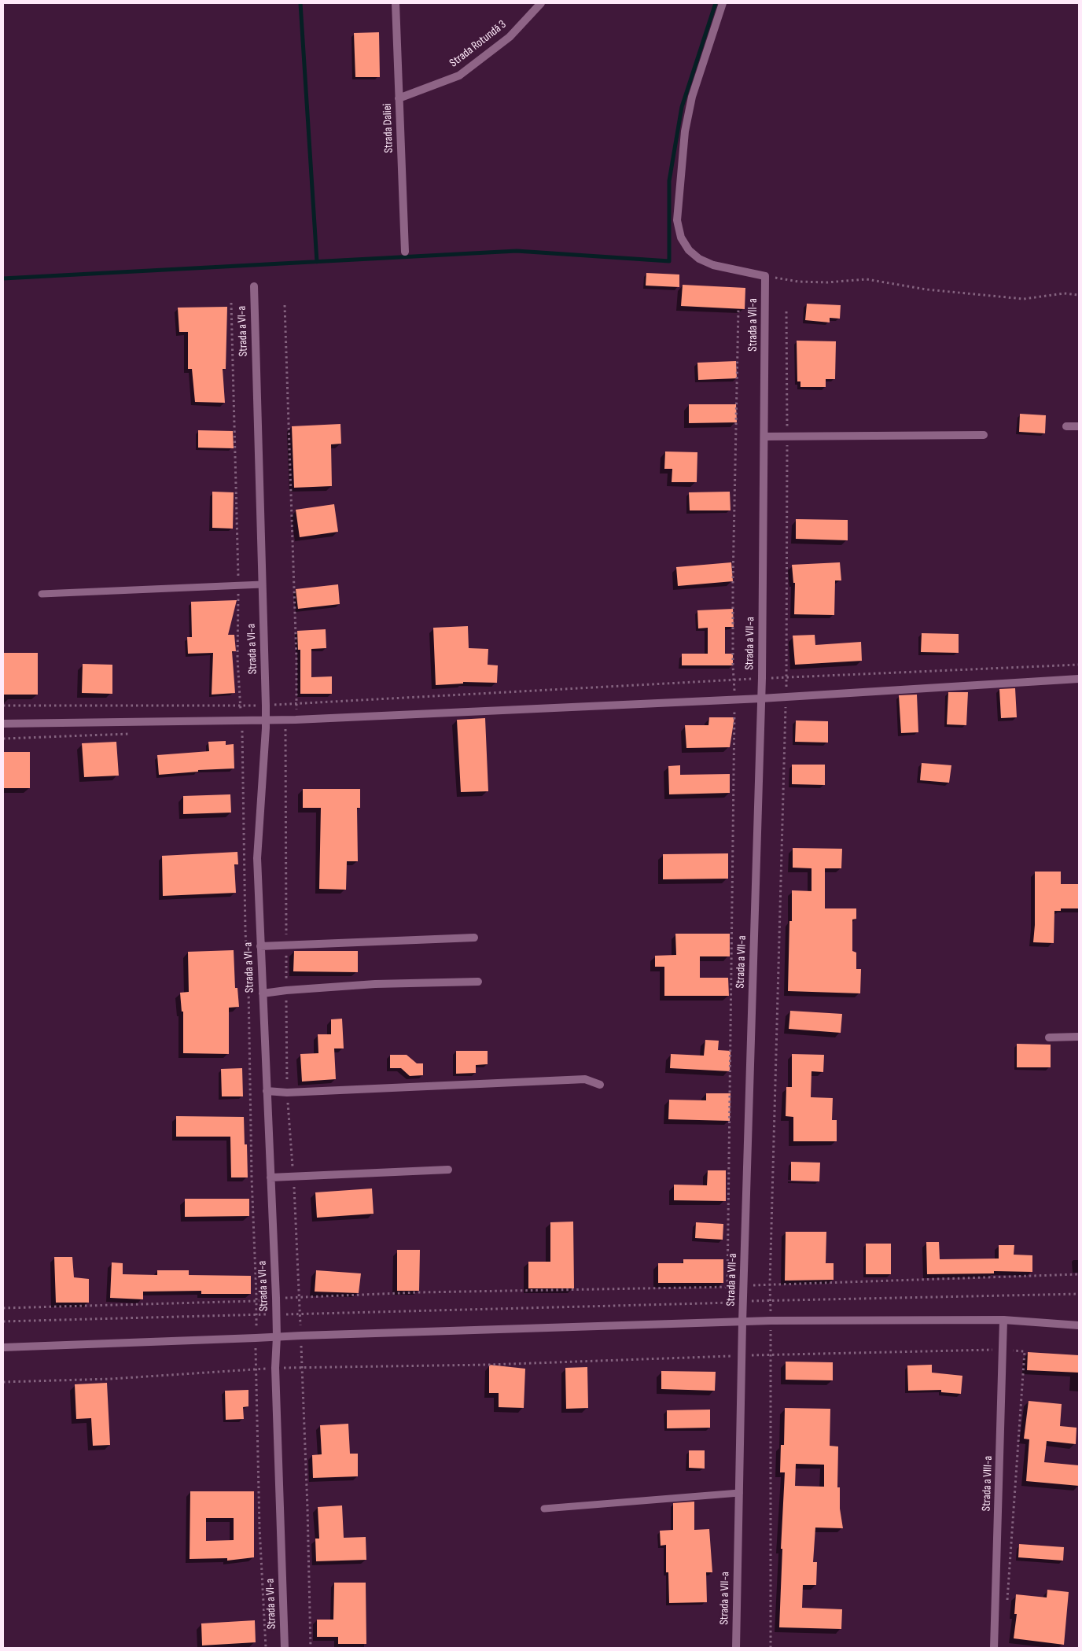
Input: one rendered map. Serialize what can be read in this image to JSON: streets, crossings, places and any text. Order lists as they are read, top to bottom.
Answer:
{
  "streets": {
    "street": [
      "Strada Rotundă 3",
      "Strada Daliei",
      "Strada a VII-a",
      "Strada a VI-a",
      "Strada a VIII-a"
    ]
  },
  "crossings": [
    ["Strada Rotundă 3", "Strada Daliei"]
  ]
}
